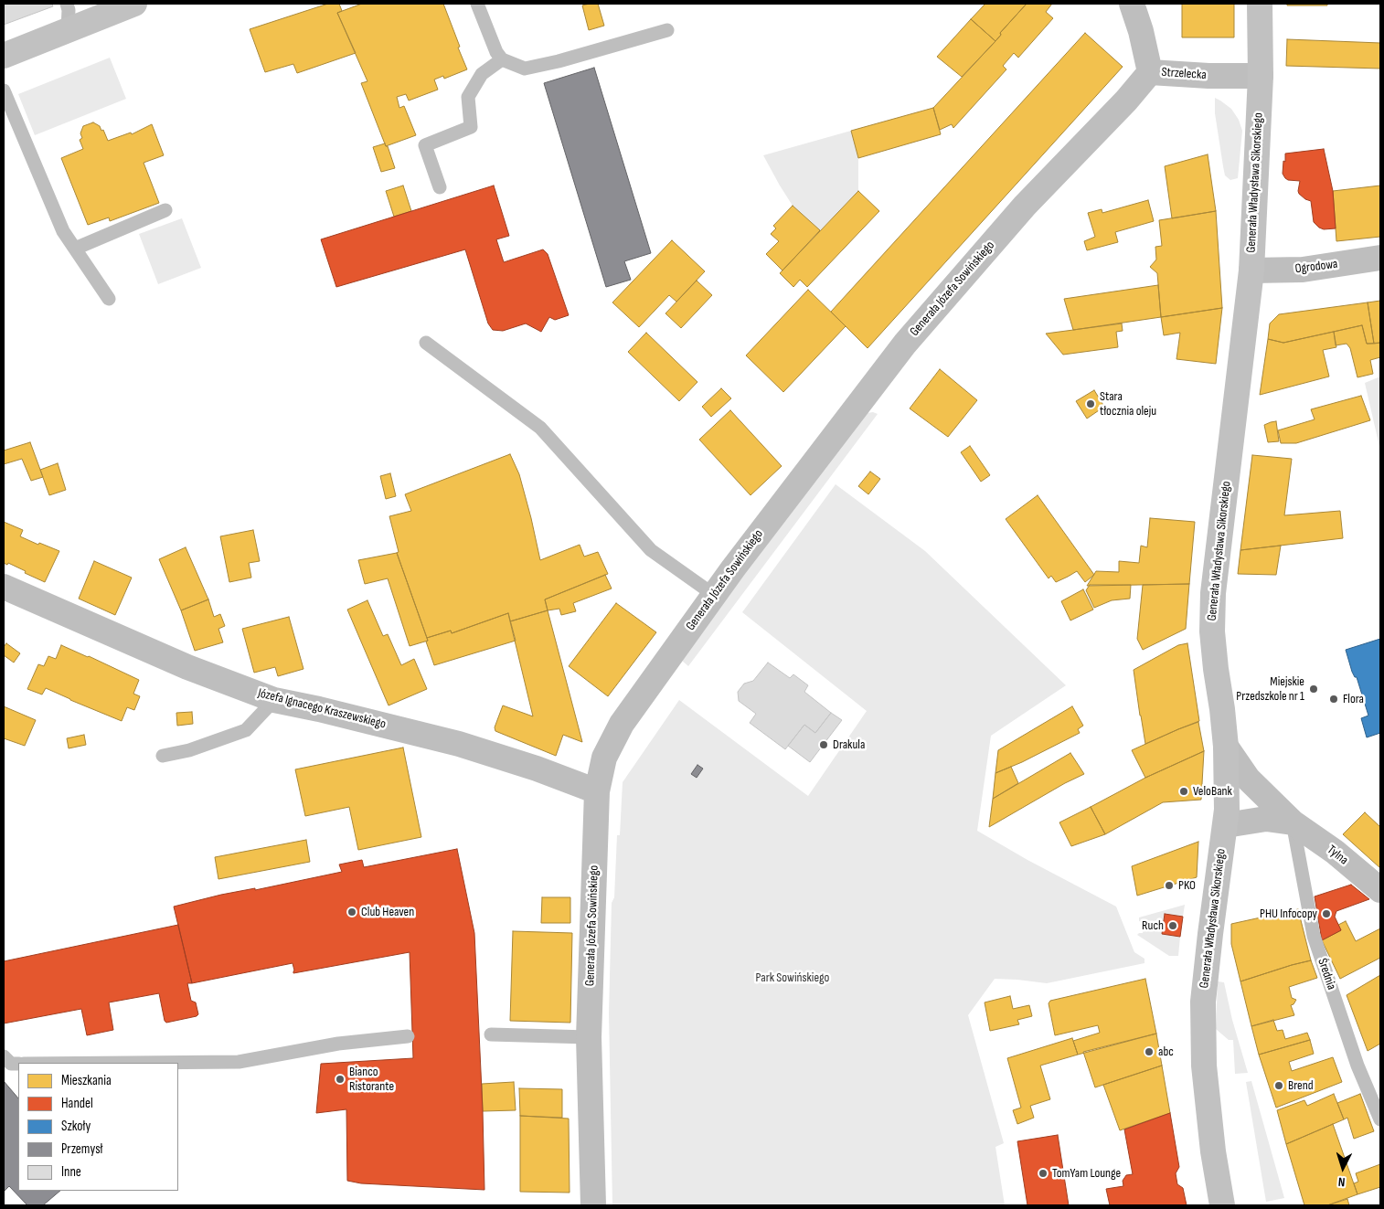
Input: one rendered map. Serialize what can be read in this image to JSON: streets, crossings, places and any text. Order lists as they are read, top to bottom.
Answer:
{
  "streets": {
    "main road": ["Generała Władysława Sikorskiego"],
    "street": [
      "Strzelecka",
      "Ogrodowa",
      "Generała Józefa Sowińskiego",
      "Józefa Ignacego Kraszewskiego",
      "Tylna"
    ],
    "lane": ["Średnia"]
  },
  "crossings": [
    ["Strzelecka", "Generała Władysława Sikorskiego"],
    ["Strzelecka", "Generała Józefa Sowińskiego"],
    ["Generała Władysława Sikorskiego", "Ogrodowa"],
    ["Generała Józefa Sowińskiego", "Józefa Ignacego Kraszewskiego"],
    ["Tylna", "Średnia"]
  ],
  "parks": ["Park Sowińskiego"],
  "places": [
    "Stara tłocznia oleju",
    "Miejskie Przedszkole nr 1",
    "Flora",
    "Drakula",
    "VeloBank",
    "PKO",
    "Club Heaven",
    "PHU Infocopy",
    "Ruch",
    "abc",
    "Bianco Ristorante",
    "Brend",
    "TomYam Lounge"
  ],
  "legend": [
    "Mieszkania",
    "Handel",
    "Szkoły",
    "Przemysł",
    "Inne"
  ],
  "north": "bottom"
}
